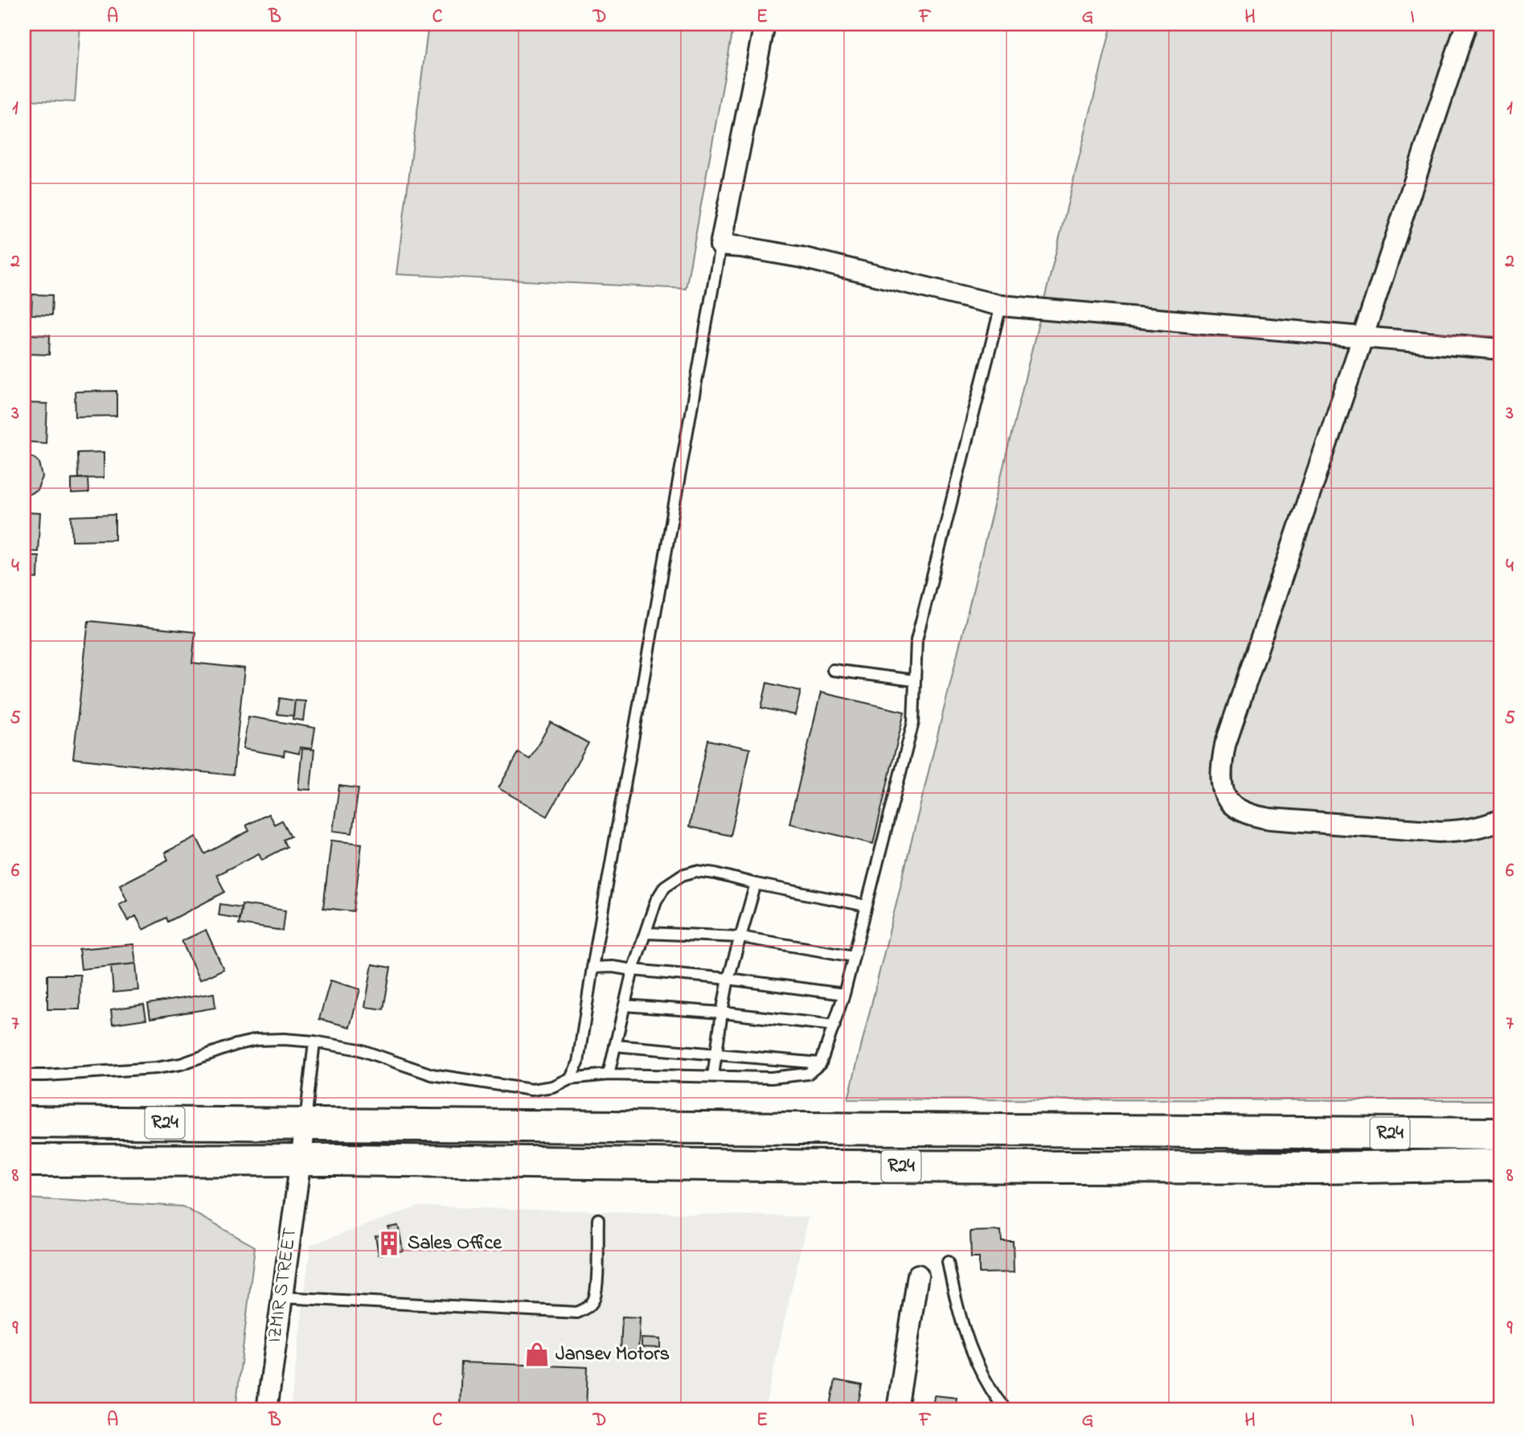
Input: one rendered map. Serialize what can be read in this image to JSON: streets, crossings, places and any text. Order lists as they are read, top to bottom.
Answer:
{
  "streets": {
    "main road": ["R24"],
    "street": ["IZMIR STREET"]
  },
  "crossings": [
    ["R24", "IZMIR STREET"]
  ],
  "places": {
    "building": ["Sales Office"],
    "shop": ["Jansev Motors"]
  },
  "grid": {
    "columns": [
      "A",
      "B",
      "C",
      "D",
      "E",
      "F",
      "G",
      "H",
      "I"
    ],
    "rows": [
      "1",
      "2",
      "3",
      "4",
      "5",
      "6",
      "7",
      "8",
      "9"
    ]
  }
}
